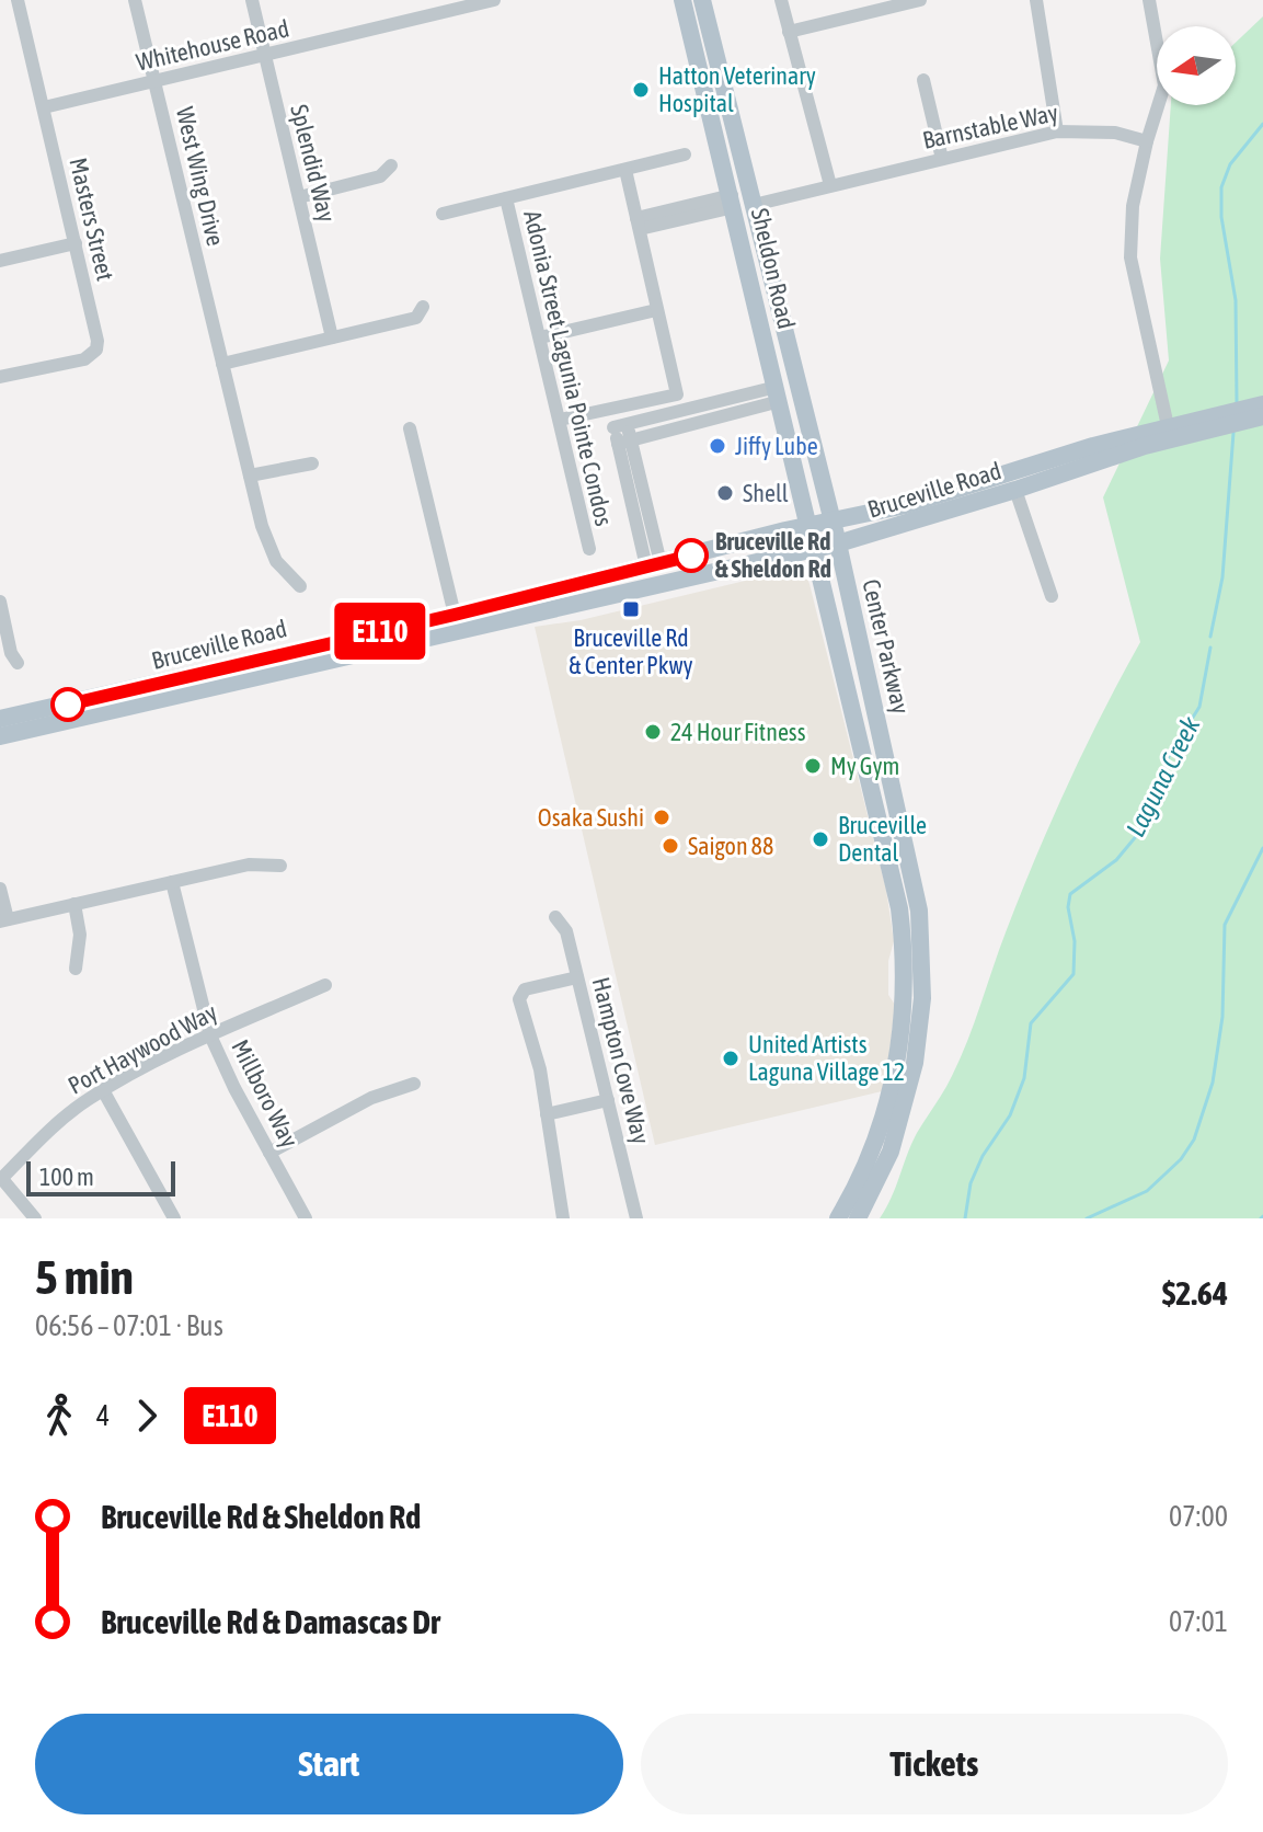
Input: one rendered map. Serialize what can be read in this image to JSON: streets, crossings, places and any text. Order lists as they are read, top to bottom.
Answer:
{
  "streets": {
    "main road": ["Sheldon Road", "Bruceville Road", "Center Parkway"],
    "street": [
      "Whitehouse Road",
      "Barnstable Way",
      "Splendid Way",
      "West Wing Drive",
      "Masters Street",
      "Adonia Street Lagunia Pointe Condos",
      "Port Haywood Way",
      "Hampton Cove Way",
      "Millboro Way"
    ]
  },
  "crossings": [
    ["Whitehouse Road", "Splendid Way"],
    ["Whitehouse Road", "West Wing Drive"],
    ["Whitehouse Road", "Masters Street"],
    ["Barnstable Way", "Sheldon Road"],
    ["Sheldon Road", "Bruceville Road"],
    ["Sheldon Road", "Center Parkway"],
    ["Bruceville Road", "Center Parkway"],
    ["Port Haywood Way", "Millboro Way"]
  ],
  "water": ["Laguna Creek"],
  "places": {
    "other": [
      "Hatton Veterinary Hospital",
      "Jiffy Lube",
      "Shell",
      "Bruceville Rd & Sheldon Rd",
      "24 Hour Fitness",
      "My Gym",
      "Osaka Sushi",
      "Bruceville Dental",
      "Saigon 88",
      "United Artists Laguna Village 12"
    ],
    "transit": ["Bruceville Rd & Center Pkwy"]
  },
  "lines": ["bus line E110"],
  "scale_bar": "100 m",
  "north": "left",
  "page": {
    "on_map": "E110",
    "scale": "100 m",
    "heading": ["5 min", "06:56 – 07:01 · Bus", "$2.64"],
    "legs": ["4", "E110"],
    "list": [
      {
        "name": "Bruceville Rd & Sheldon Rd",
        "value": "07:00"
      },
      {
        "name": "Bruceville Rd & Damascas Dr",
        "value": "07:01"
      }
    ],
    "buttons": ["Start", "Tickets"]
  }
}
